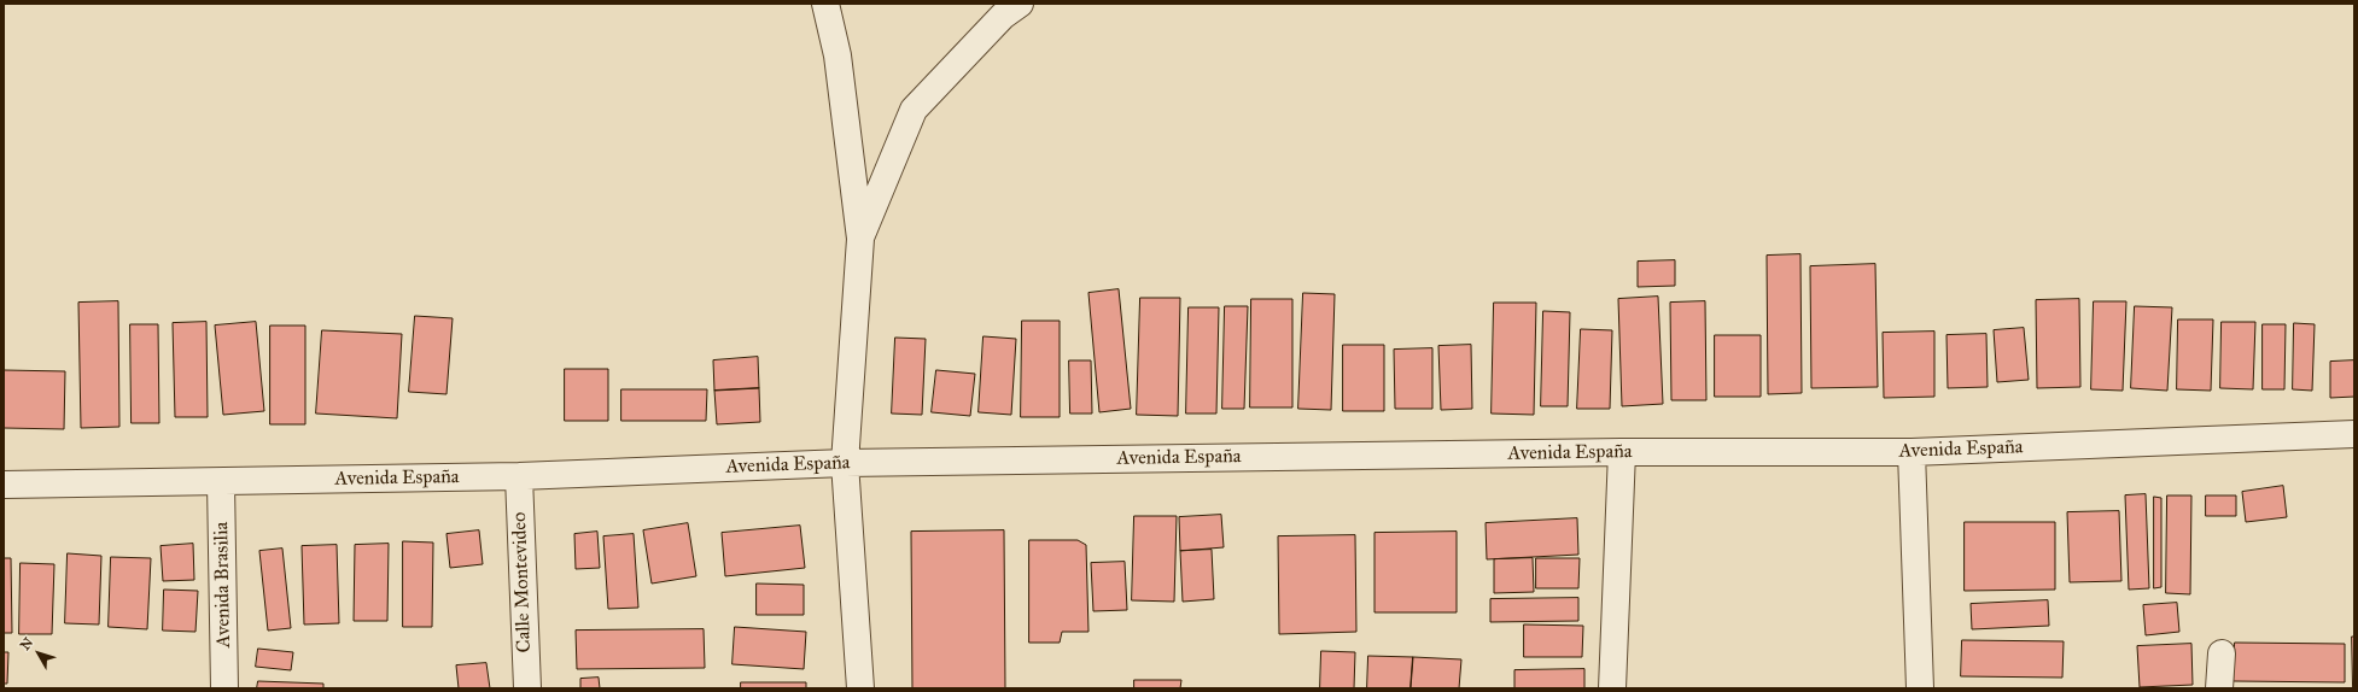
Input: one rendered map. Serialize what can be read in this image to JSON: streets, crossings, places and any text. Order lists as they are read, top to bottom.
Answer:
{
  "streets": {
    "street": ["Avenida España", "Calle Montevideo", "Avenida Brasilia"]
  },
  "crossings": [
    ["Avenida España", "Calle Montevideo"],
    ["Avenida España", "Avenida Brasilia"]
  ],
  "north": "top left"
}
